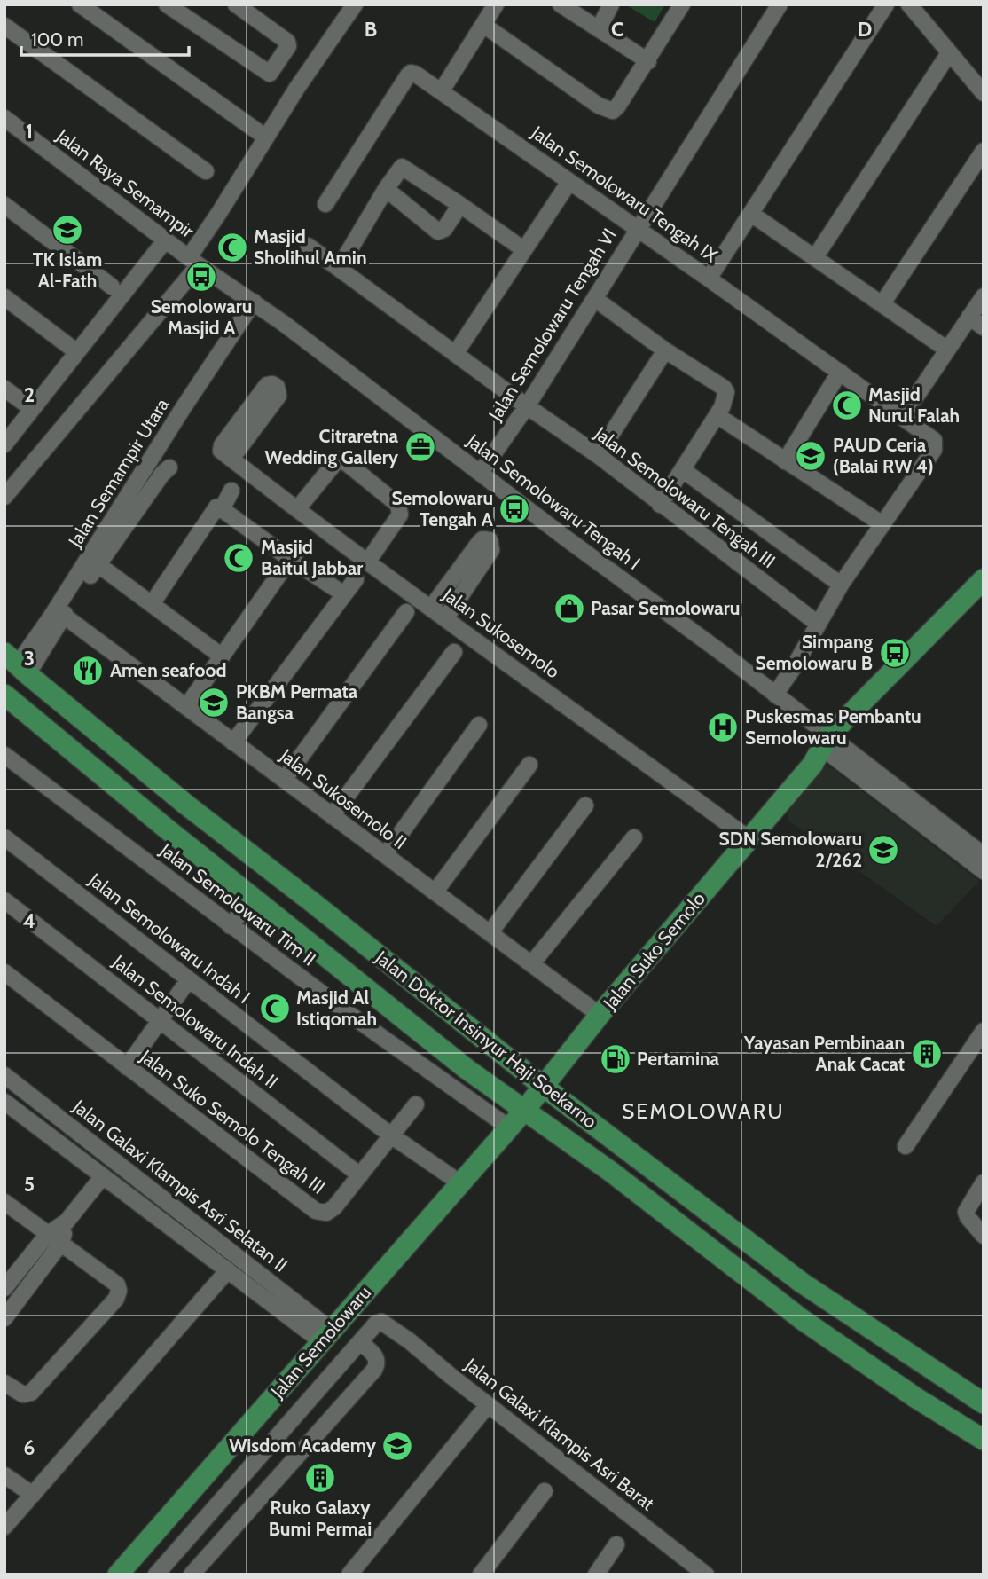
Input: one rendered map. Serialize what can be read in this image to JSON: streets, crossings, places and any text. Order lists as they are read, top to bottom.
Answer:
{
  "streets": {
    "main road": ["Jalan Suko Semolo", "Jalan Doktor Insinyur Haji Soekarno", "Jalan Semolowaru"],
    "street": [
      "Jalan Raya Semampir",
      "Jalan Semolowaru Tengah IX",
      "Jalan Semolowaru Tengah VI",
      "Jalan Semampir Utara",
      "Jalan Semolowaru Tengah III",
      "Jalan Semolowaru Tengah I",
      "Jalan Sukosemolo",
      "Jalan Sukosemolo II",
      "Jalan Semolowaru Tim II",
      "Jalan Semolowaru Indah I",
      "Jalan Semolowaru Indah II",
      "Jalan Suko Semolo Tengah III",
      "Jalan Galaxi Klampis Asri Selatan II",
      "Jalan Galaxi Klampis Asri Barat"
    ]
  },
  "crossings": [
    ["Jalan Raya Semampir", "Jalan Semampir Utara"],
    ["Jalan Raya Semampir", "Jalan Semolowaru Tengah I"],
    ["Jalan Semolowaru Tengah IX", "Jalan Semolowaru Tengah VI"],
    ["Jalan Semolowaru Tengah VI", "Jalan Semolowaru Tengah III"],
    ["Jalan Semolowaru Tengah VI", "Jalan Semolowaru Tengah I"],
    ["Jalan Semampir Utara", "Jalan Semolowaru Tengah I"],
    ["Jalan Semampir Utara", "Jalan Doktor Insinyur Haji Soekarno"],
    ["Jalan Semolowaru Tengah I", "Jalan Suko Semolo"],
    ["Jalan Sukosemolo", "Jalan Suko Semolo"],
    ["Jalan Sukosemolo II", "Jalan Suko Semolo"],
    ["Jalan Semolowaru Tim II", "Jalan Semolowaru"],
    ["Jalan Semolowaru Indah I", "Jalan Suko Semolo Tengah III"],
    ["Jalan Semolowaru Indah I", "Jalan Semolowaru"],
    ["Jalan Suko Semolo", "Jalan Doktor Insinyur Haji Soekarno"],
    ["Jalan Suko Semolo", "Jalan Semolowaru"],
    ["Jalan Semolowaru Indah II", "Jalan Suko Semolo Tengah III"],
    ["Jalan Doktor Insinyur Haji Soekarno", "Jalan Semolowaru"],
    ["Jalan Galaxi Klampis Asri Selatan II", "Jalan Semolowaru"]
  ],
  "districts": ["SEMOLOWARU"],
  "places": {
    "school or university": [
      "TK Islam Al-Fath",
      "PAUD Ceria (Balai RW 4)",
      "PKBM Permata Bangsa",
      "SDN Semolowaru 2/262",
      "Wisdom Academy"
    ],
    "mosque": [
      "Masjid Sholihul Amin",
      "Masjid Nurul Falah",
      "Masjid Baitul Jabbar",
      "Masjid Al Istiqomah"
    ],
    "bus stop": ["Semolowaru Masjid A", "Semolowaru Tengah A", "Simpang Semolowaru B"],
    "office": ["Citraretna Wedding Gallery"],
    "shop": ["Pasar Semolowaru"],
    "restaurant": ["Amen seafood"],
    "hospital": ["Puskesmas Pembantu Semolowaru"],
    "building": ["Yayasan Pembinaan Anak Cacat", "Ruko Galaxy Bumi Permai"],
    "fuel station": ["Pertamina"]
  },
  "scale_bar": "100 m",
  "grid": {
    "columns": ["B", "C", "D"],
    "rows": [
      "1",
      "2",
      "3",
      "4",
      "5",
      "6"
    ]
  }
}
